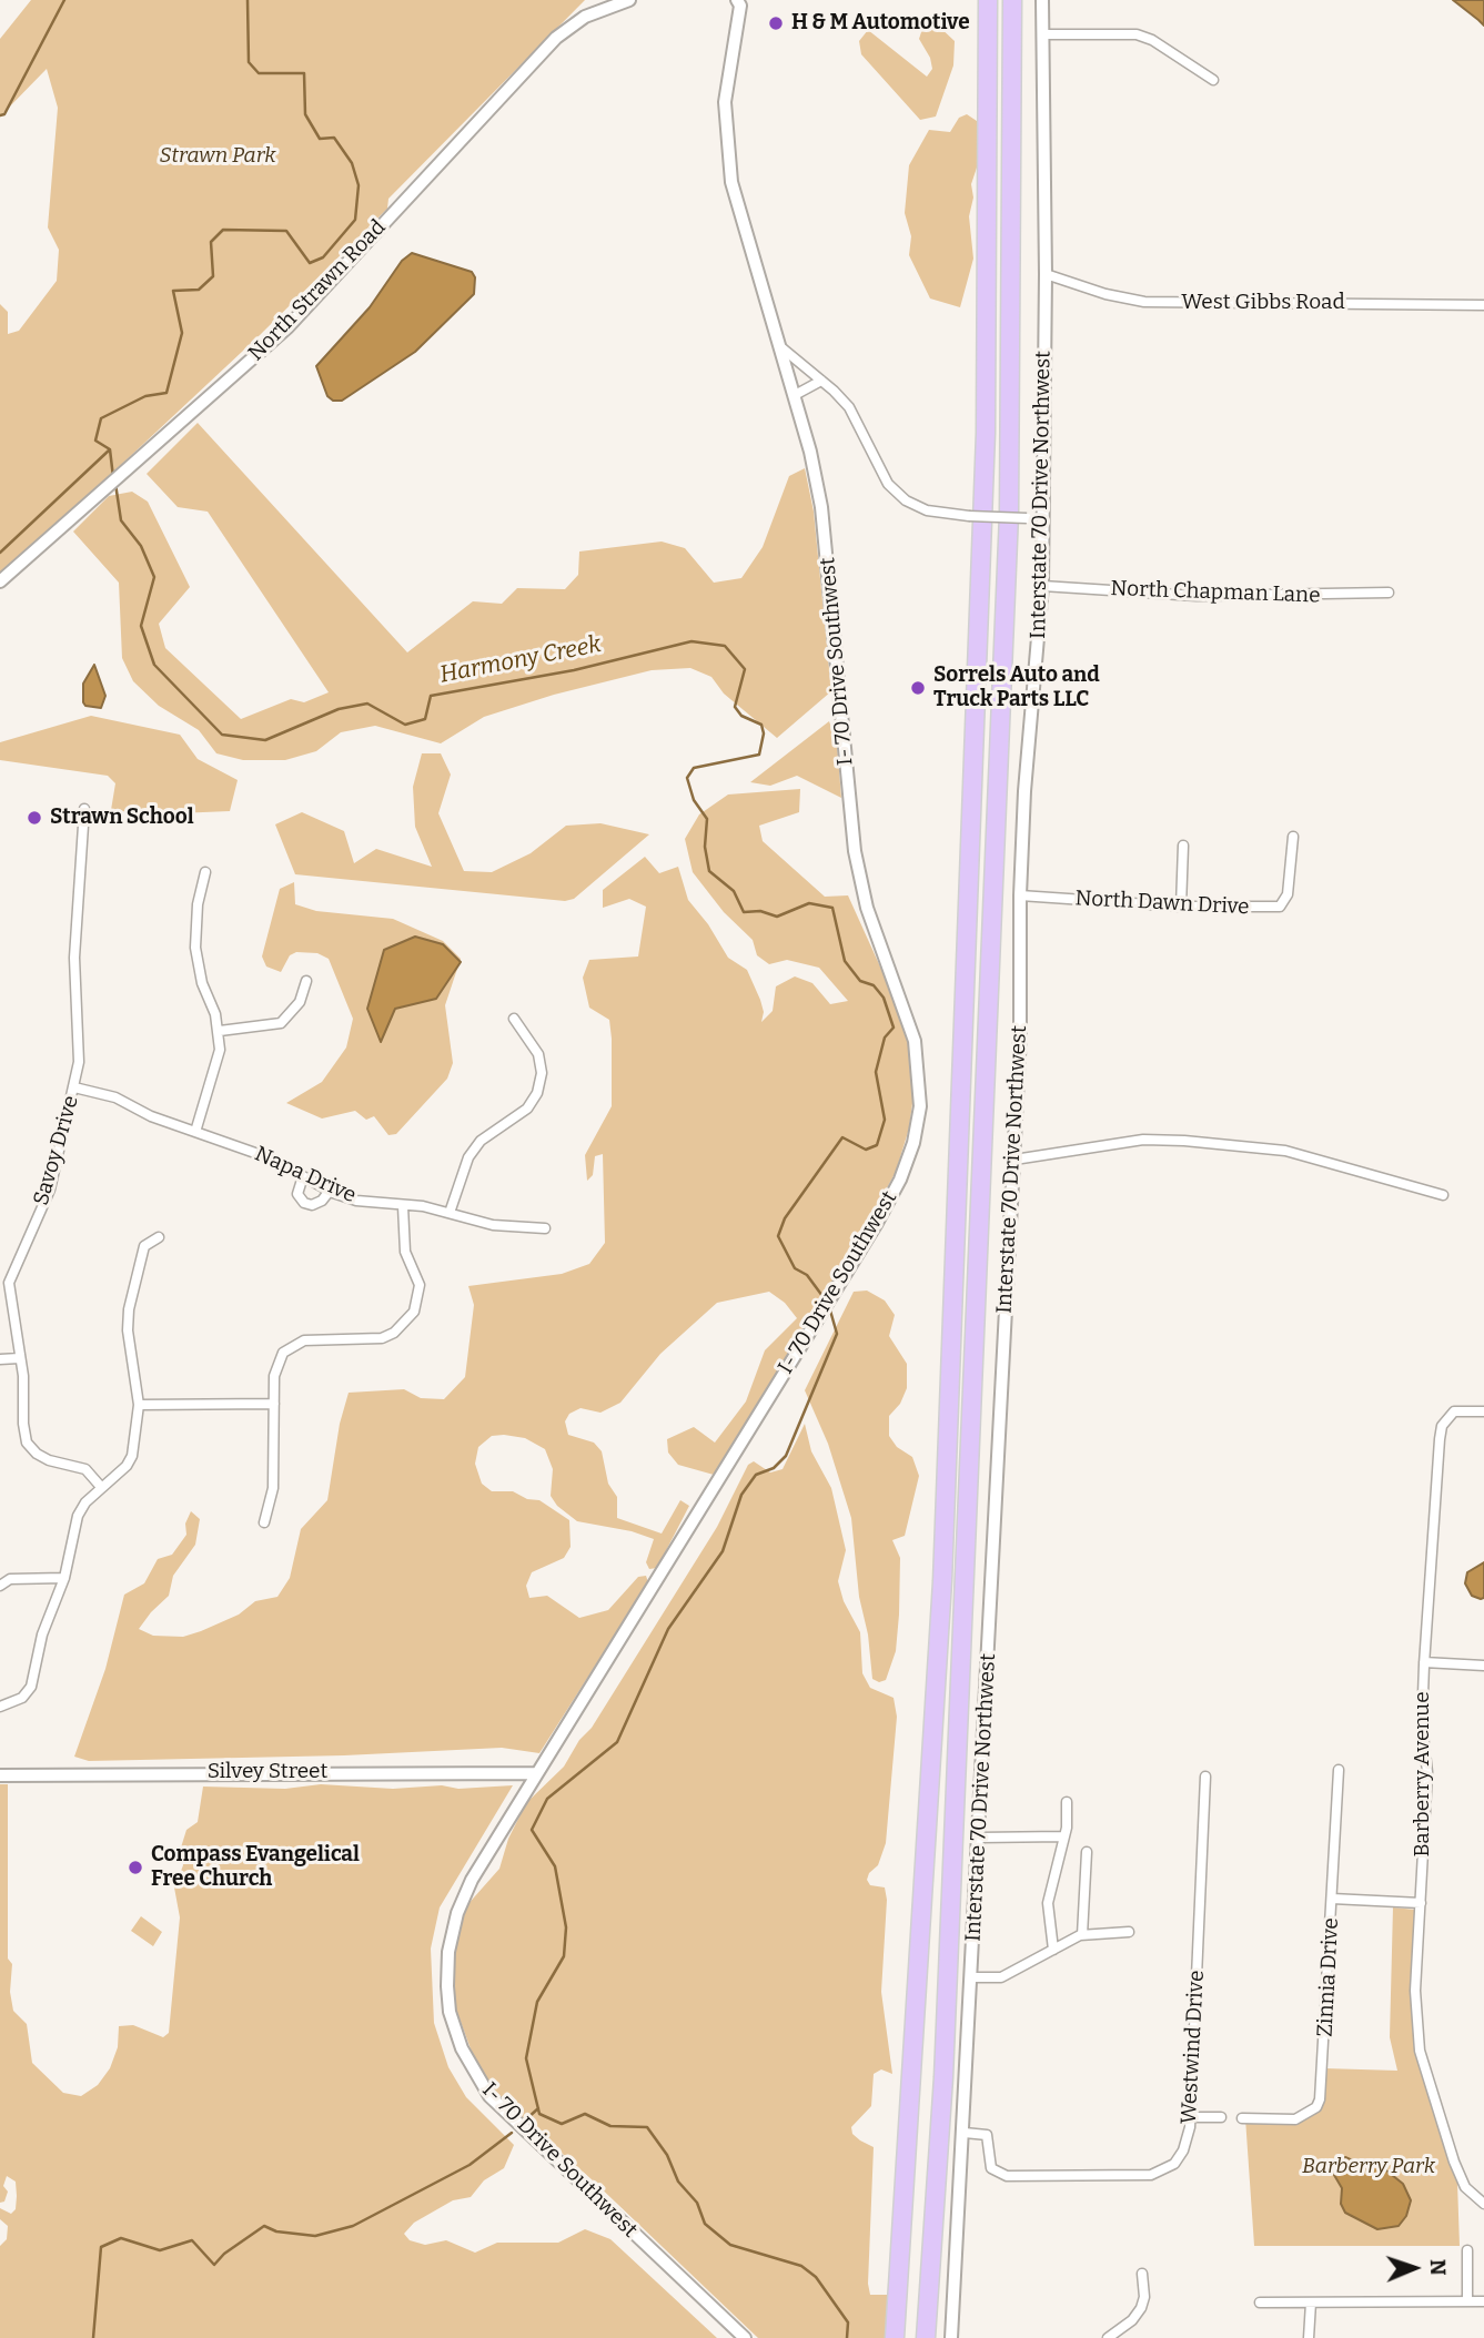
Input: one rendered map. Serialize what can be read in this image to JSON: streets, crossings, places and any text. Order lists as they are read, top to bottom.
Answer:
{
  "streets": {
    "street": [
      "North Strawn Road",
      "West Gibbs Road",
      "Interstate 70 Drive Northwest",
      "North Chapman Lane",
      "I- 70 Drive Southwest",
      "North Dawn Drive",
      "Savoy Drive",
      "Napa Drive",
      "Silvey Street",
      "Barberry Avenue",
      "Zinnia Drive",
      "Westwind Drive"
    ]
  },
  "crossings": [
    ["West Gibbs Road", "Interstate 70 Drive Northwest"],
    ["Interstate 70 Drive Northwest", "North Chapman Lane"],
    ["Interstate 70 Drive Northwest", "North Dawn Drive"],
    ["Interstate 70 Drive Northwest", "Westwind Drive"],
    ["I- 70 Drive Southwest", "Silvey Street"],
    ["Savoy Drive", "Napa Drive"]
  ],
  "water": ["Harmony Creek"],
  "parks": ["Strawn Park", "Barberry Park"],
  "places": [
    "H & M Automotive",
    "Sorrels Auto and Truck Parts LLC",
    "Strawn School",
    "Compass Evangelical Free Church"
  ],
  "north": "right"
}
